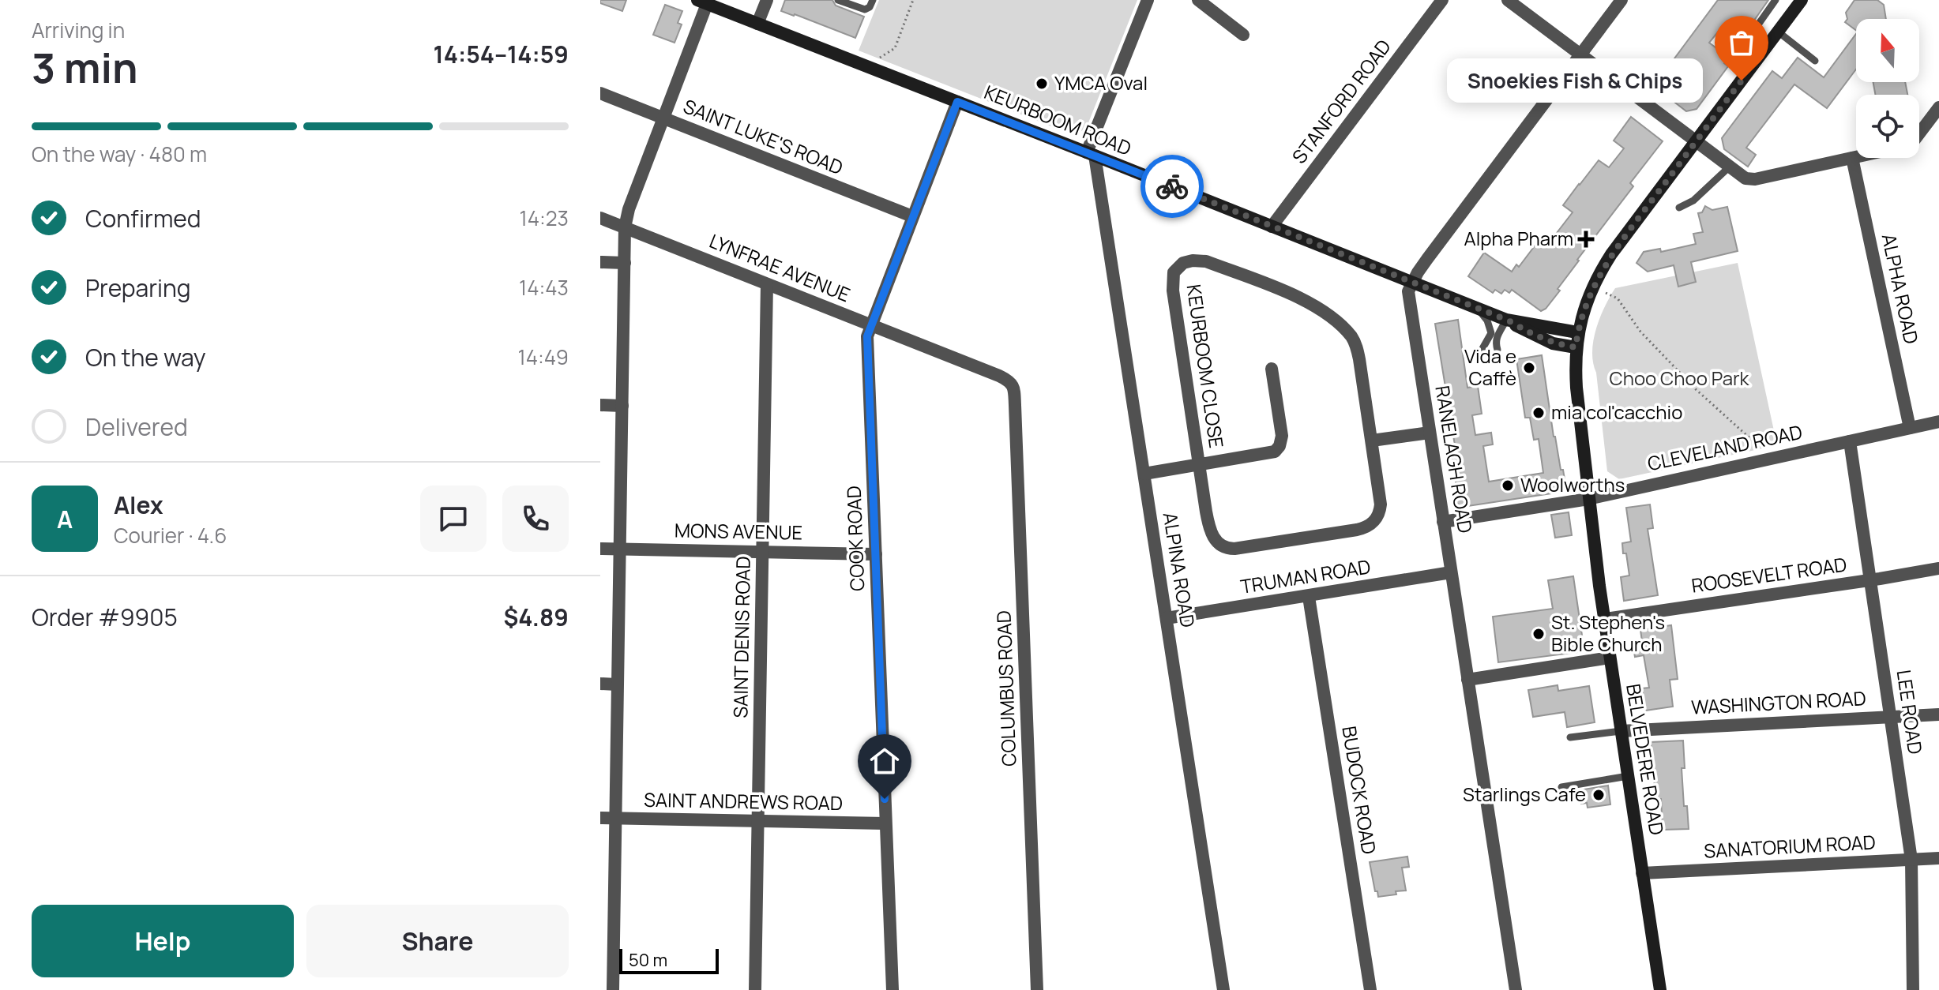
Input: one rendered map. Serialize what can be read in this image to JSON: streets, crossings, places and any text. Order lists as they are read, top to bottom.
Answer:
{
  "streets": {
    "main road": ["KEURBOOM ROAD", "BELVEDERE ROAD"],
    "street": [
      "STANFORD ROAD",
      "SAINT LUKE'S ROAD",
      "LYNFRAE AVENUE",
      "ALPHA ROAD",
      "KEURBOOM CLOSE",
      "CLEVELAND ROAD",
      "RANELAGH ROAD",
      "MONS AVENUE",
      "COOK ROAD",
      "ALPINA ROAD",
      "ROOSEVELT ROAD",
      "TRUMAN ROAD",
      "SAINT DENIS ROAD",
      "COLUMBUS ROAD",
      "WASHINGTON ROAD",
      "LEE ROAD",
      "BUDOCK ROAD",
      "SAINT ANDREWS ROAD",
      "SANATORIUM ROAD"
    ]
  },
  "crossings": [
    ["STANFORD ROAD", "KEURBOOM ROAD"],
    ["KEURBOOM ROAD", "RANELAGH ROAD"],
    ["KEURBOOM ROAD", "COOK ROAD"],
    ["KEURBOOM ROAD", "ALPINA ROAD"],
    ["KEURBOOM ROAD", "BELVEDERE ROAD"],
    ["SAINT LUKE'S ROAD", "COOK ROAD"],
    ["LYNFRAE AVENUE", "COOK ROAD"],
    ["LYNFRAE AVENUE", "SAINT DENIS ROAD"],
    ["LYNFRAE AVENUE", "COLUMBUS ROAD"],
    ["ALPHA ROAD", "CLEVELAND ROAD"],
    ["KEURBOOM CLOSE", "ALPINA ROAD"],
    ["CLEVELAND ROAD", "RANELAGH ROAD"],
    ["CLEVELAND ROAD", "LEE ROAD"],
    ["CLEVELAND ROAD", "BELVEDERE ROAD"],
    ["RANELAGH ROAD", "TRUMAN ROAD"],
    ["MONS AVENUE", "COOK ROAD"],
    ["MONS AVENUE", "SAINT DENIS ROAD"],
    ["COOK ROAD", "SAINT ANDREWS ROAD"],
    ["ALPINA ROAD", "TRUMAN ROAD"],
    ["ROOSEVELT ROAD", "LEE ROAD"],
    ["ROOSEVELT ROAD", "BELVEDERE ROAD"],
    ["TRUMAN ROAD", "BUDOCK ROAD"],
    ["SAINT DENIS ROAD", "SAINT ANDREWS ROAD"],
    ["WASHINGTON ROAD", "LEE ROAD"],
    ["WASHINGTON ROAD", "BELVEDERE ROAD"],
    ["LEE ROAD", "SANATORIUM ROAD"],
    ["BELVEDERE ROAD", "SANATORIUM ROAD"]
  ],
  "parks": ["Choo Choo Park"],
  "places": {
    "other": [
      "Snoekies Fish & Chips",
      "YMCA Oval",
      "Vida e Caffè",
      "mia col'cacchio",
      "Woolworths",
      "St. Stephen's Bible Church",
      "Starlings Cafe"
    ],
    "health": ["Alpha Pharm"]
  },
  "scale_bar": "50 m",
  "north": "top",
  "page": {
    "heading": ["3 min", "Arriving in", "14:54–14:59"],
    "panel": [
      "Alex",
      "Courier · 4.6",
      "Order #9905",
      "$4.89"
    ],
    "bubble": "Snoekies Fish & Chips",
    "bar": "On the way · 480 m",
    "list": [
      ["Confirmed", "14:23"],
      ["Preparing", "14:43"],
      ["On the way", "14:49"],
      "Delivered"
    ],
    "round": "A",
    "buttons": ["Help", "Share"],
    "scale": "50 m"
  }
}
